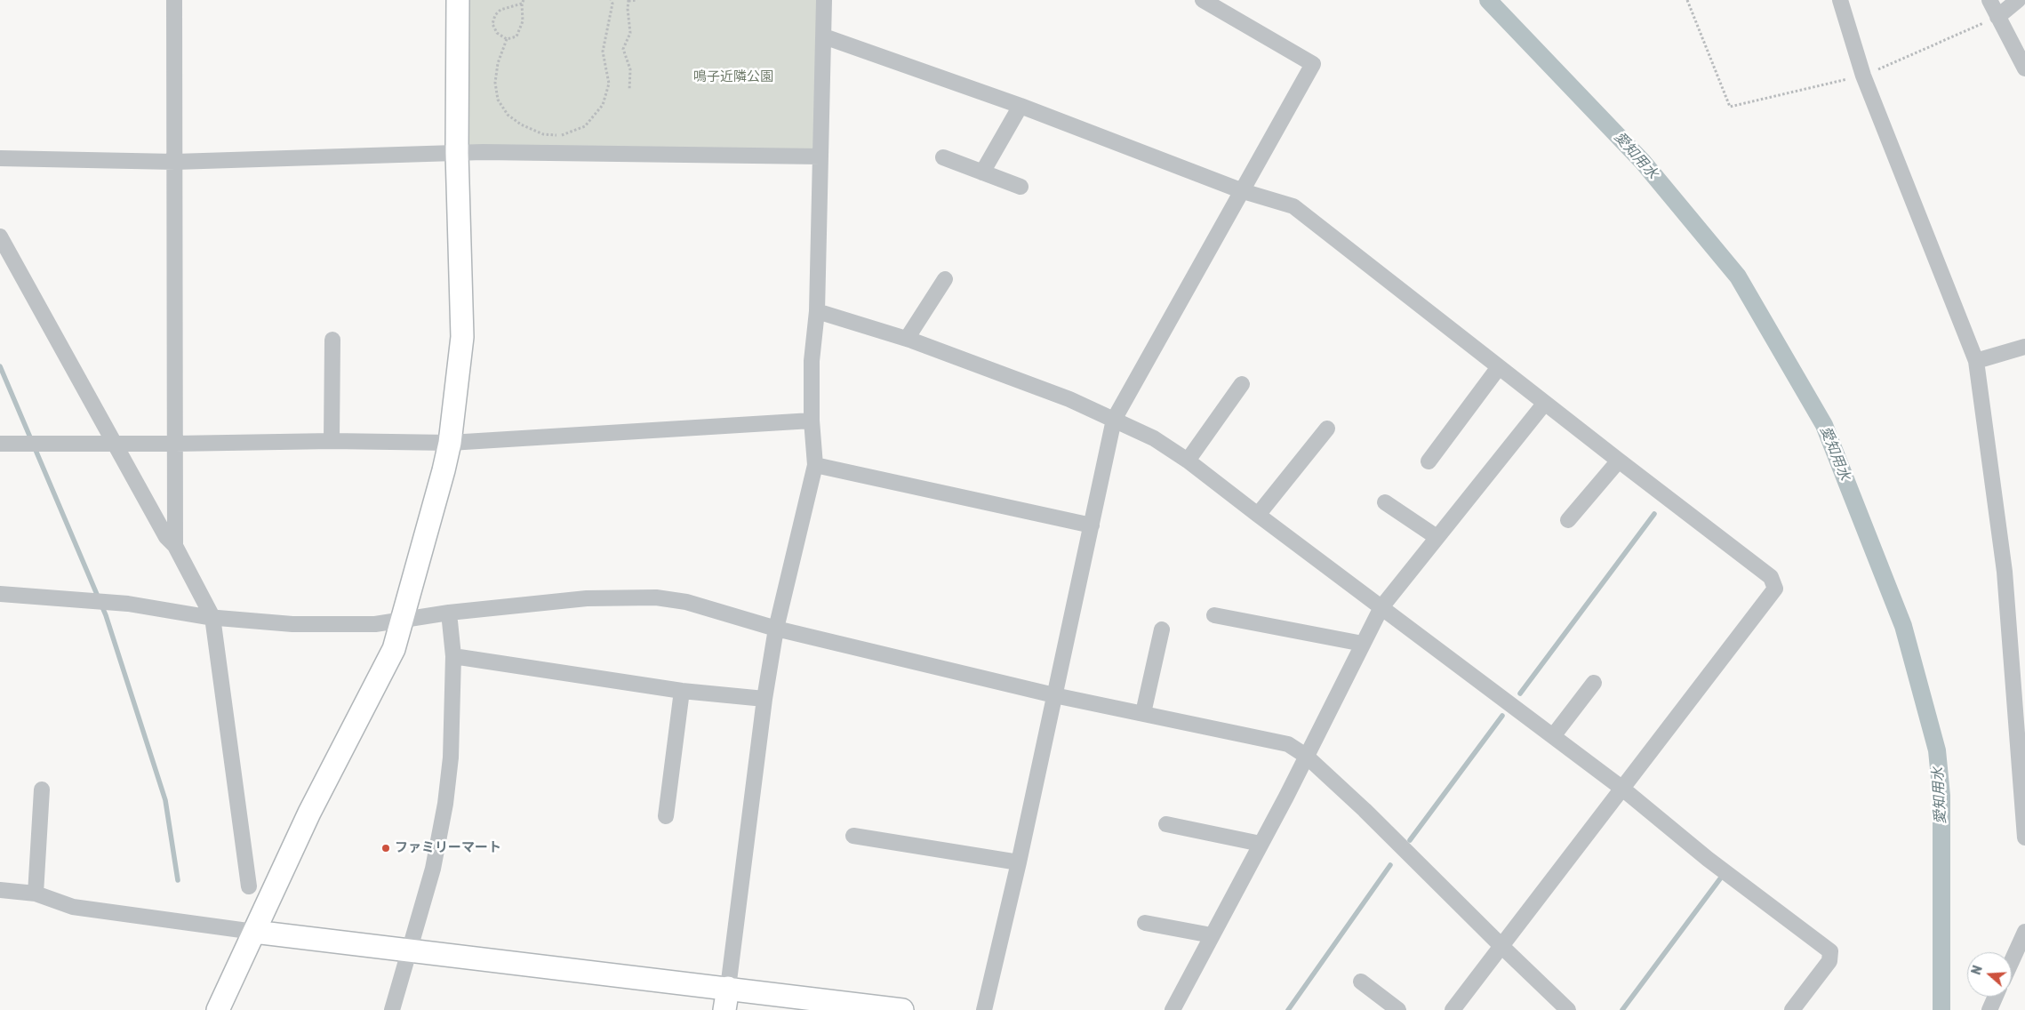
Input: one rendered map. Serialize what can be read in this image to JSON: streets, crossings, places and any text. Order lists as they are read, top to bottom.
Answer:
{
  "water": ["愛知用水"],
  "parks": ["鳴子近隣公園"],
  "places": ["ファミリーマート"],
  "north": "left"
}
